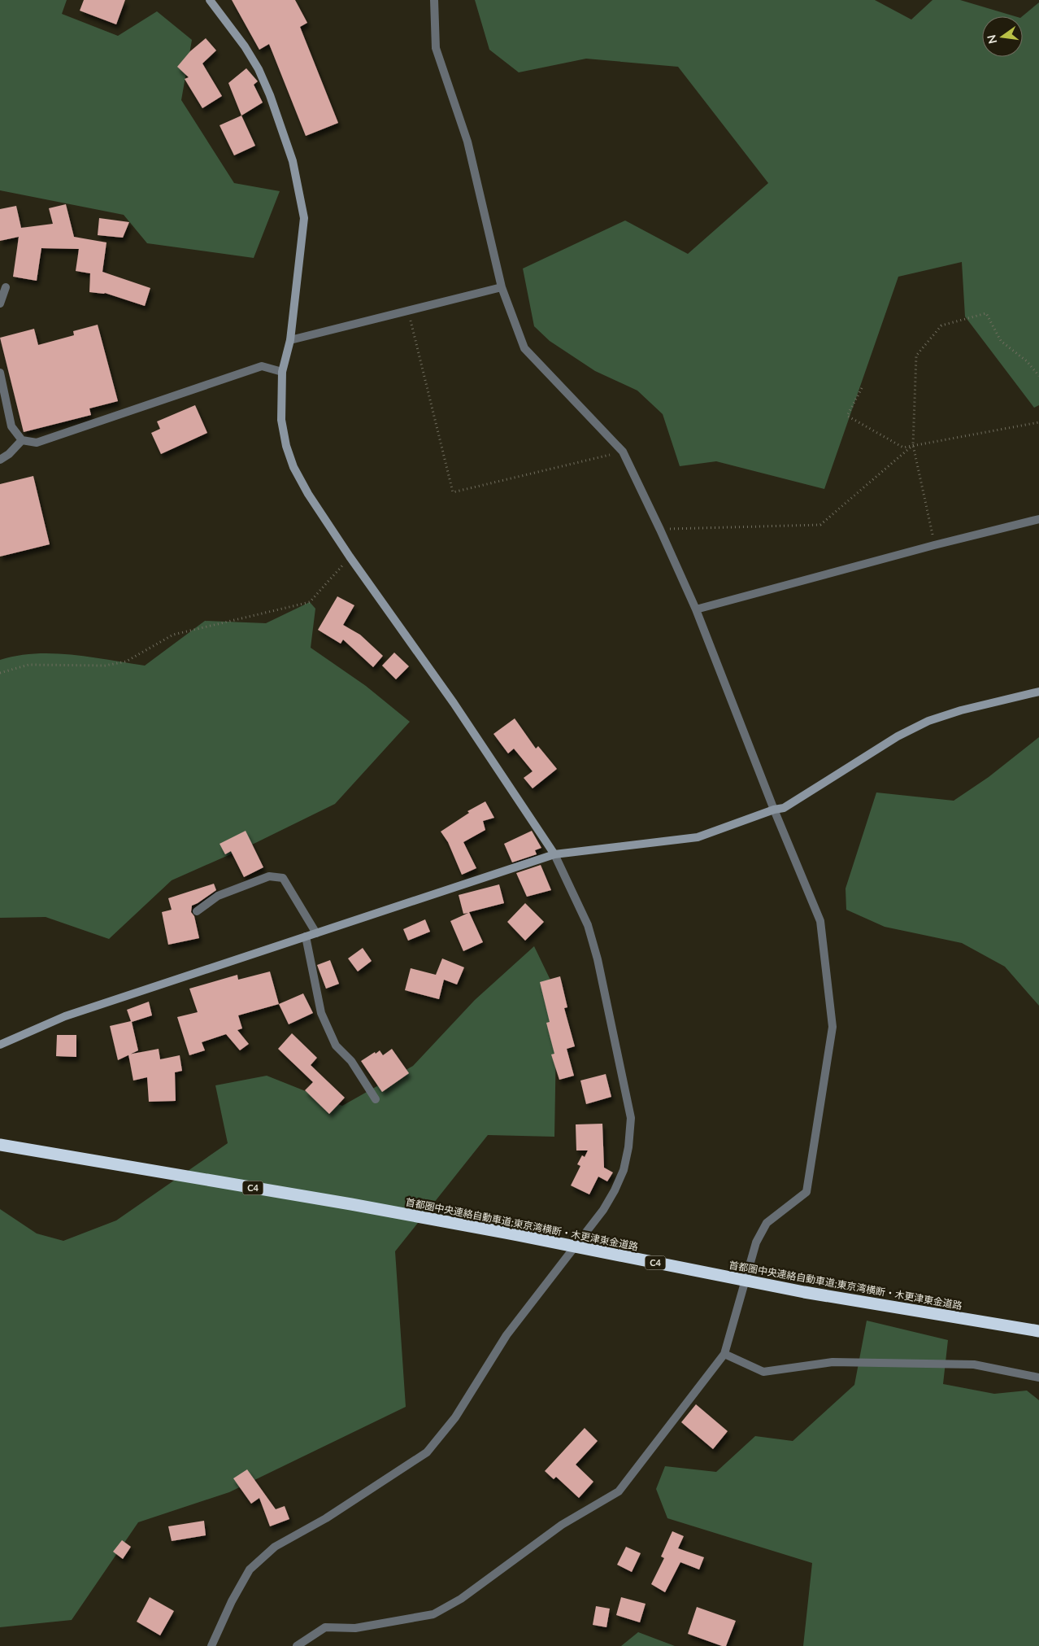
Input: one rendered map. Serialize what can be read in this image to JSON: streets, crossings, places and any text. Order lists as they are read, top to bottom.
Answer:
{
  "streets": {
    "highway": ["C4", "首都圏中央連絡自動車道;東京湾横断・木更津東金道路"]
  },
  "north": "left"
}
